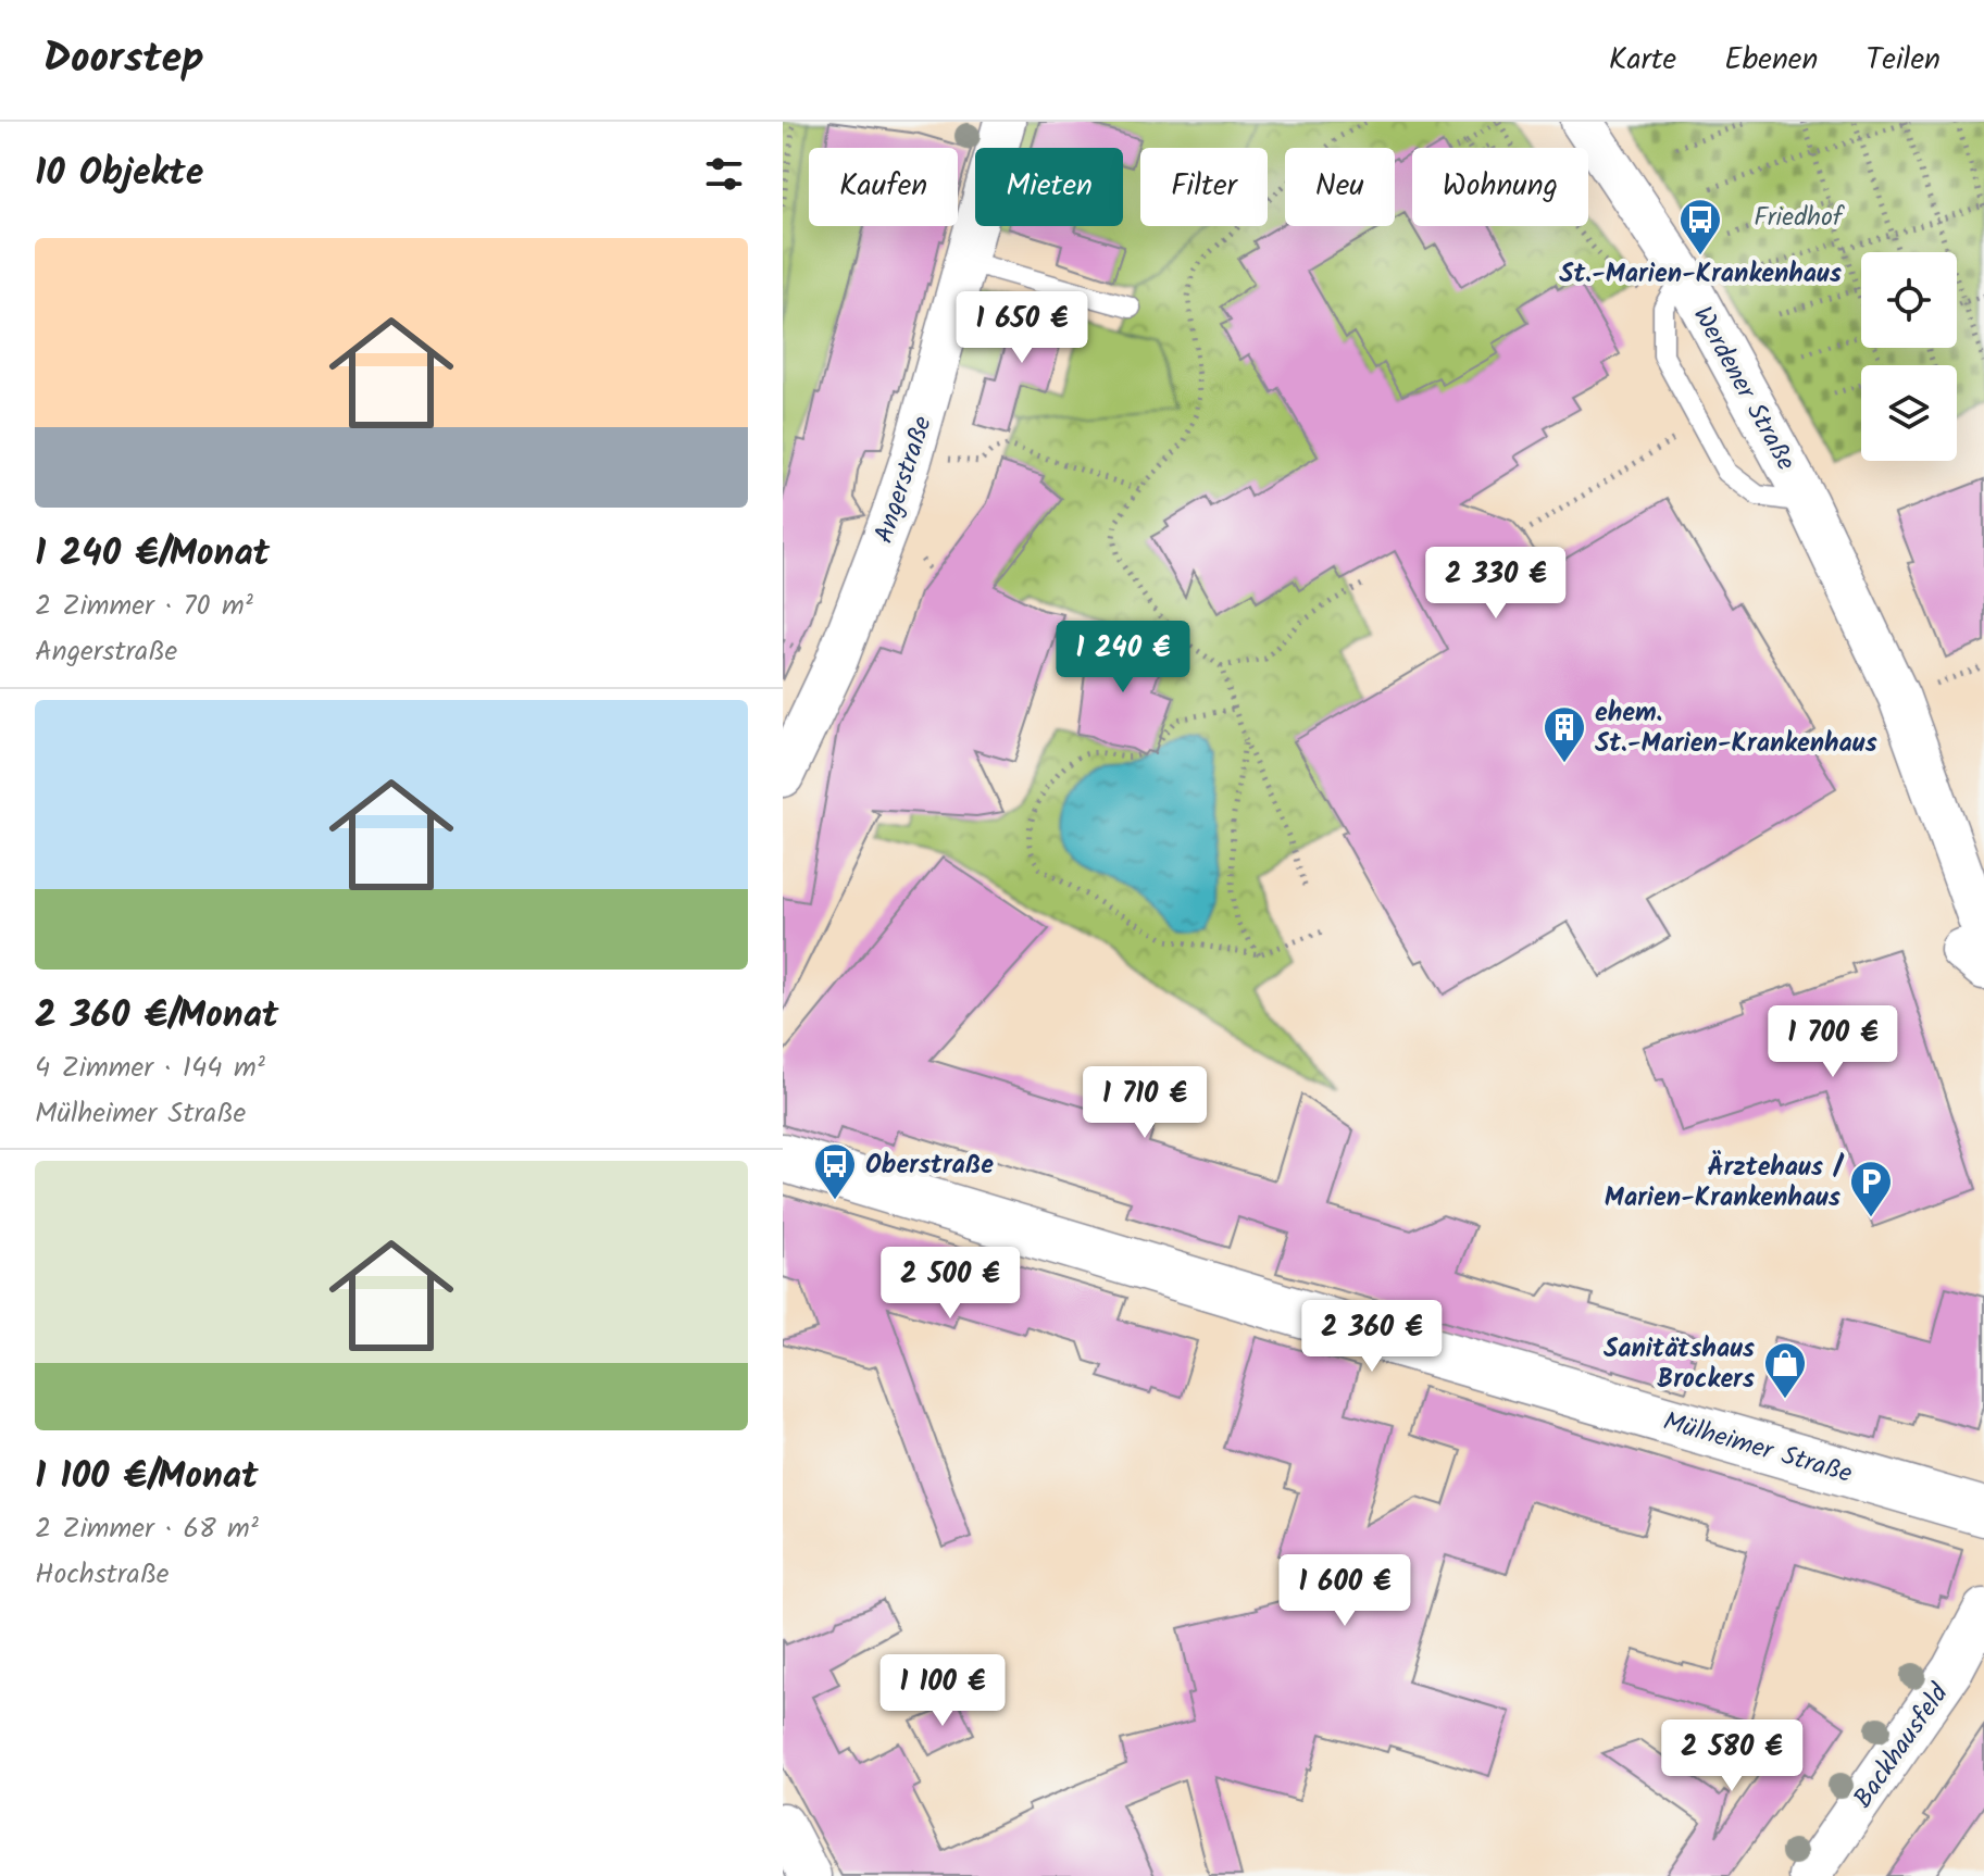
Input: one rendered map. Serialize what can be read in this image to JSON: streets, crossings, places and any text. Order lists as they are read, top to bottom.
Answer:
{
  "streets": {
    "street": [
      "Werdener Straße",
      "Angerstraße",
      "Mülheimer Straße",
      "Backhausfeld"
    ]
  },
  "parks": ["Friedhof"],
  "places": {
    "bus stop": ["St.-Marien-Krankenhaus", "Oberstraße"],
    "building": ["ehem. St.-Marien-Krankenhaus"],
    "parking": ["Ärztehaus / Marien-Krankenhaus"],
    "shop": ["Sanitätshaus Brockers"]
  },
  "page": {
    "header": "Doorstep",
    "nav": ["Karte", "Ebenen", "Teilen"],
    "heading": "10 Objekte",
    "chip": [
      "Kaufen",
      "Mieten",
      "Filter",
      "Neu",
      "Wohnung"
    ],
    "list": [
      {
        "name": "1 240 €/Monat",
        "note": "2 Zimmer · 70 m² · Angerstraße"
      },
      {
        "name": "2 360 €/Monat",
        "note": "4 Zimmer · 144 m² · Mülheimer Straße"
      },
      {
        "name": "1 100 €/Monat",
        "note": "2 Zimmer · 68 m² · Hochstraße"
      }
    ],
    "price": [
      "1 650 €",
      "2 330 €",
      "1 240 €",
      "1 700 €",
      "1 710 €",
      "2 500 €",
      "2 360 €",
      "1 600 €",
      "1 100 €",
      "2 580 €"
    ]
  }
}
